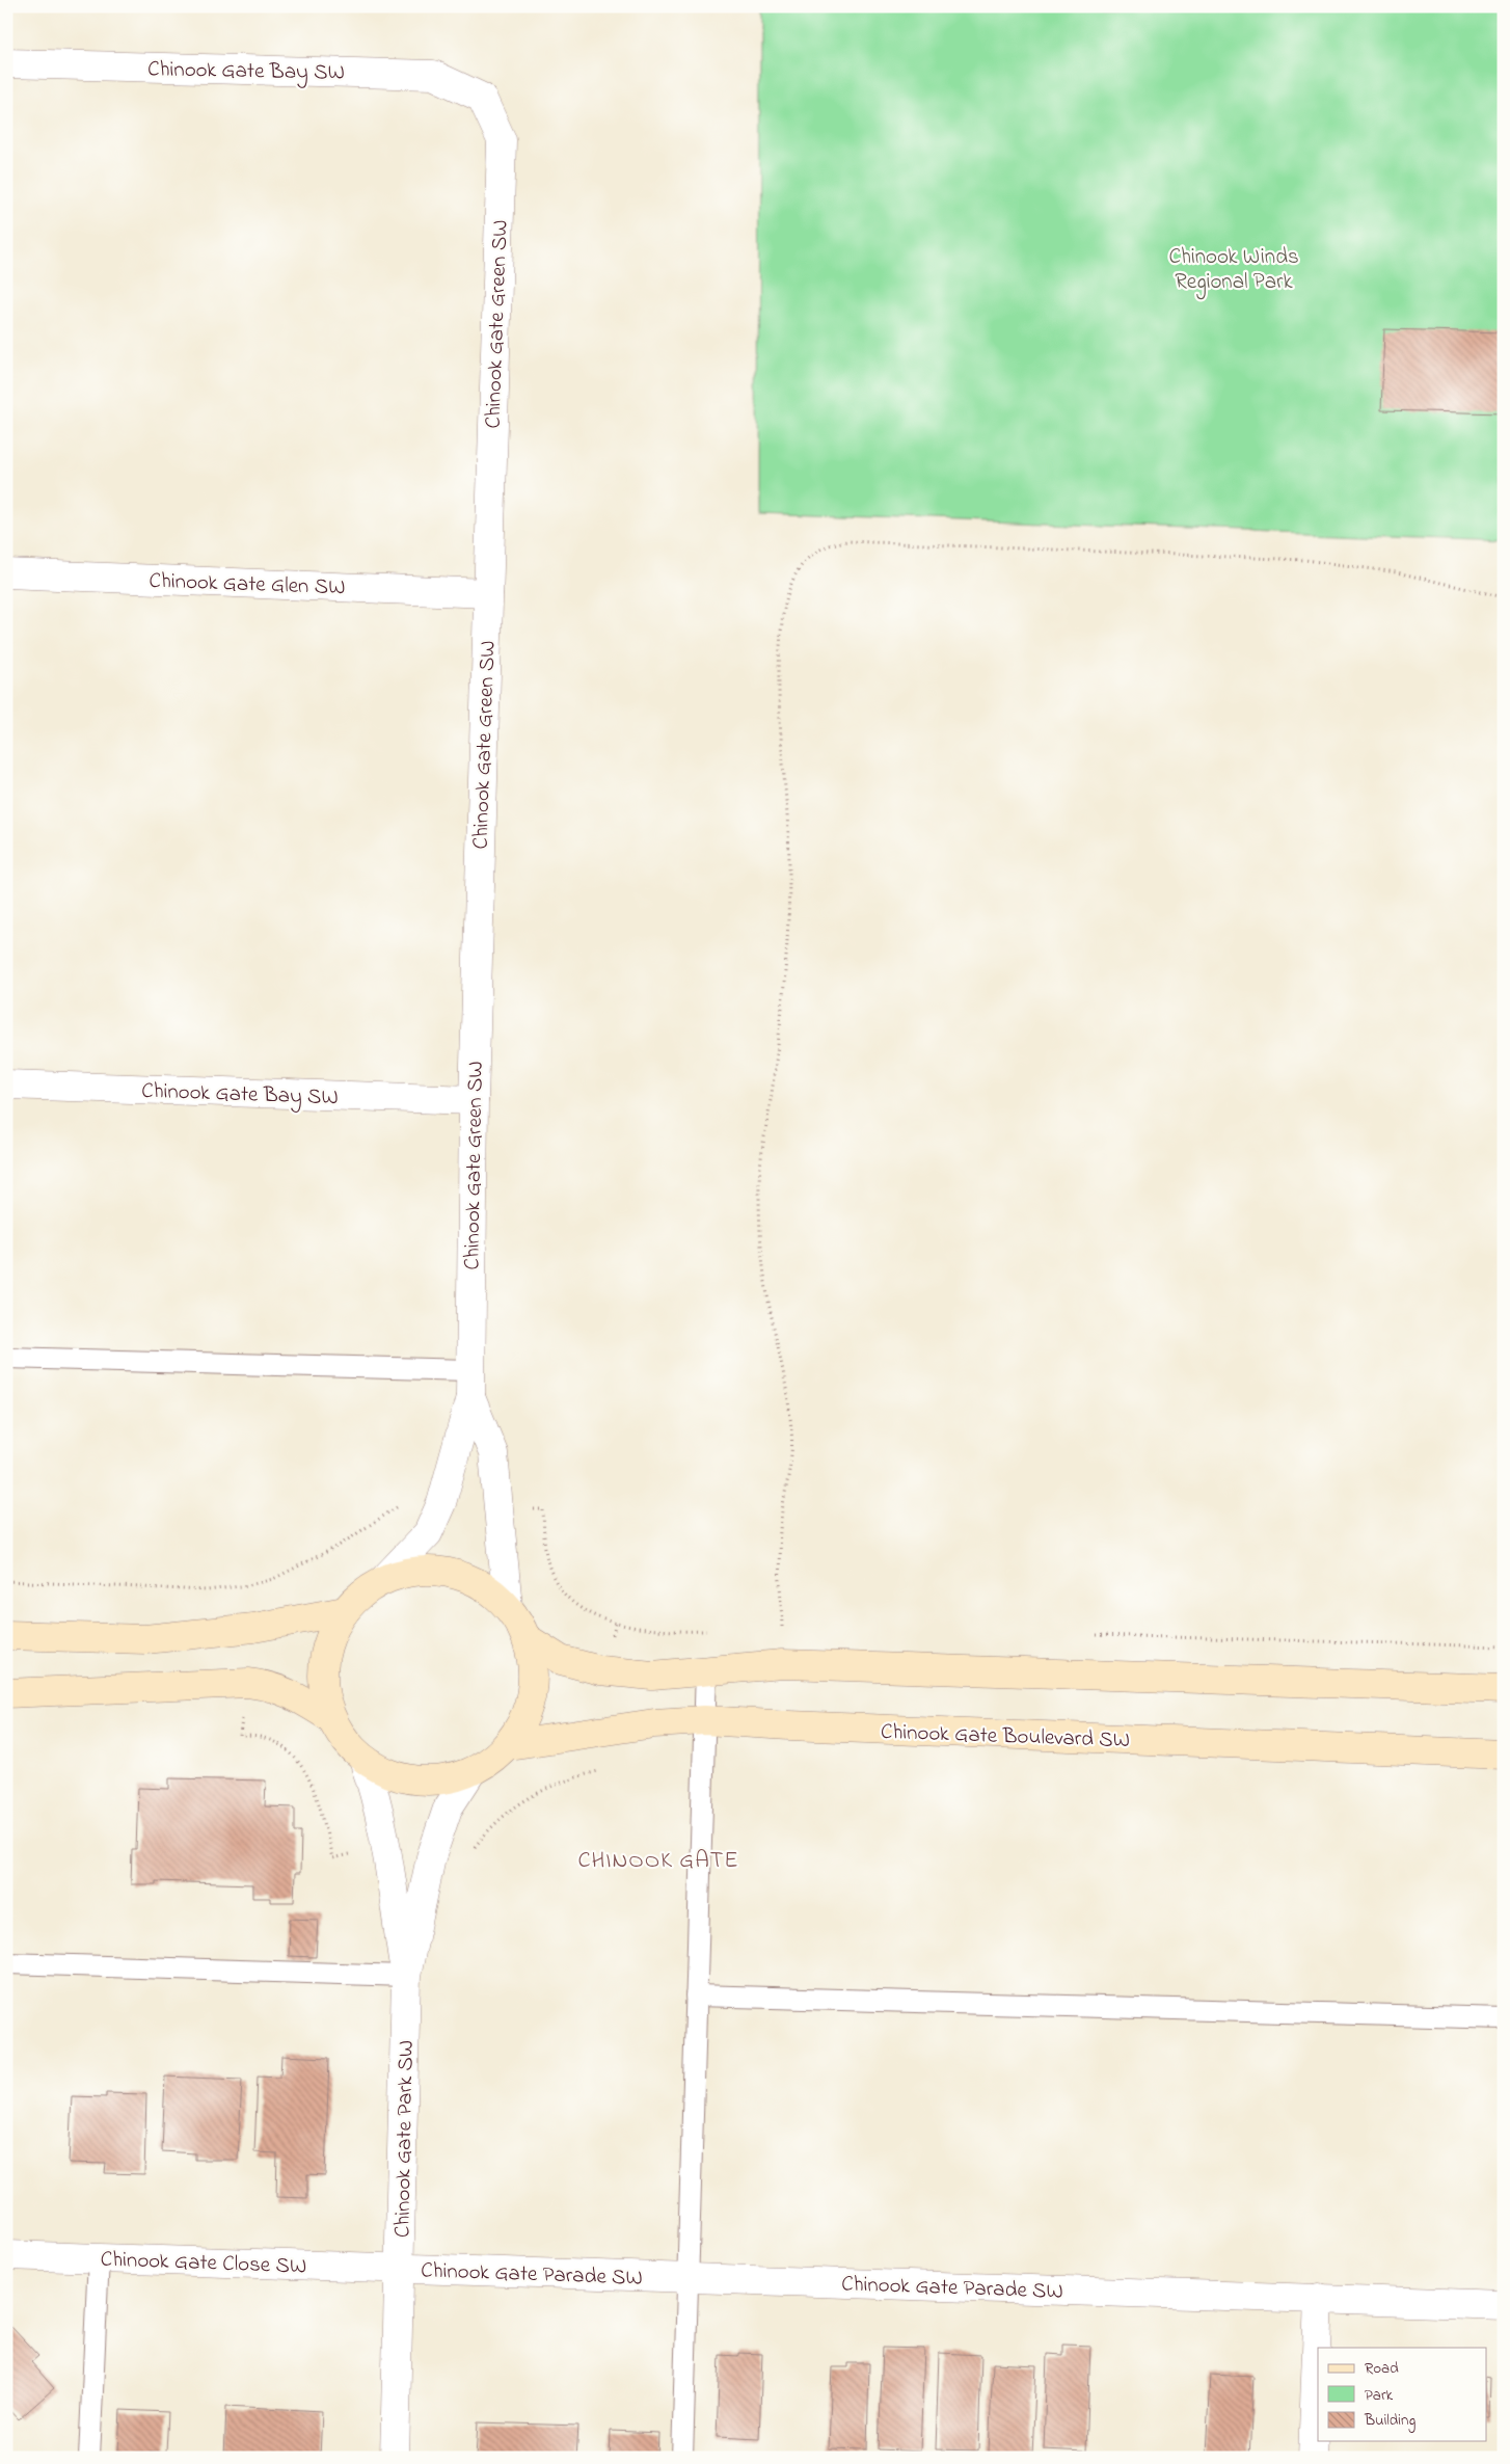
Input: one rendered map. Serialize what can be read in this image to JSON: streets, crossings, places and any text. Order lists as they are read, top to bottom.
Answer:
{
  "streets": {
    "street": [
      "Chinook Gate Bay SW",
      "Chinook Gate Green SW",
      "Chinook Gate Glen SW",
      "Chinook Gate Boulevard SW",
      "Chinook Gate Park SW",
      "Chinook Gate Close SW",
      "Chinook Gate Parade SW"
    ]
  },
  "crossings": [
    ["Chinook Gate Bay SW", "Chinook Gate Green SW"],
    ["Chinook Gate Green SW", "Chinook Gate Glen SW"],
    ["Chinook Gate Park SW", "Chinook Gate Close SW"],
    ["Chinook Gate Park SW", "Chinook Gate Parade SW"],
    ["Chinook Gate Close SW", "Chinook Gate Parade SW"]
  ],
  "districts": ["CHINOOK GATE"],
  "parks": ["Chinook Winds Regional Park"],
  "legend": ["Road", "Park", "Building"]
}
